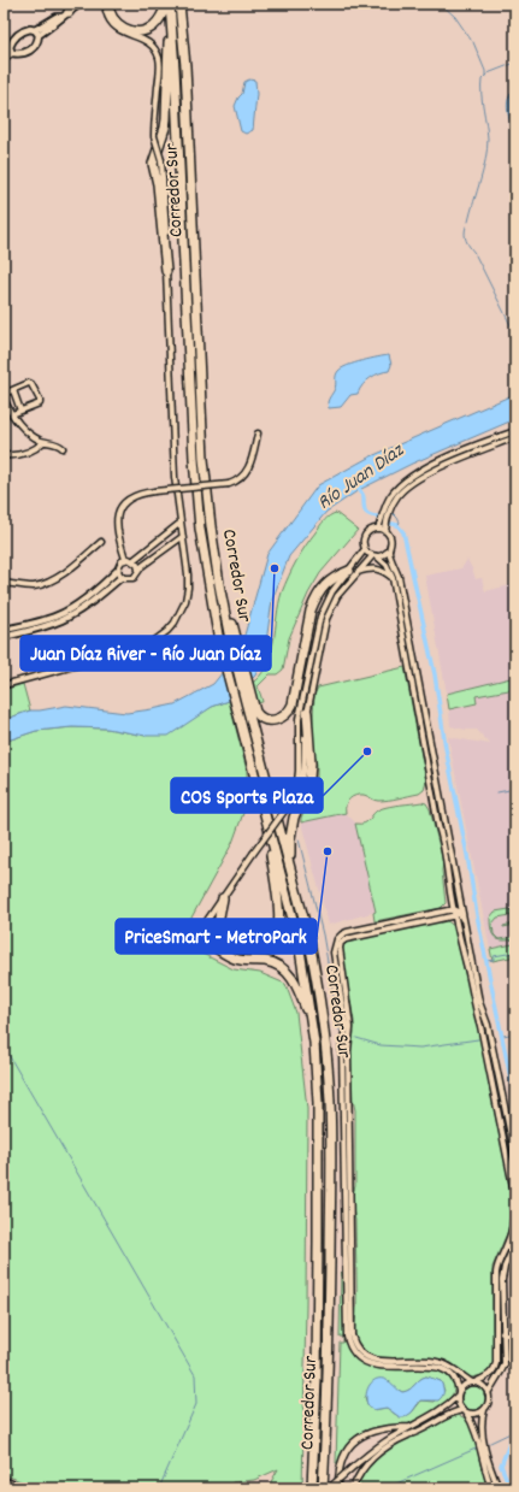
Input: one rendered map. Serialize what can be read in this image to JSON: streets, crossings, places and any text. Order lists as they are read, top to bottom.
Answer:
{
  "streets": {
    "highway": ["Corredor Sur"]
  },
  "water": ["Río Juan Díaz"],
  "places": ["Juan Díaz River - Río Juan Díaz", "COS Sports Plaza", "PriceSmart - MetroPark"]
}
